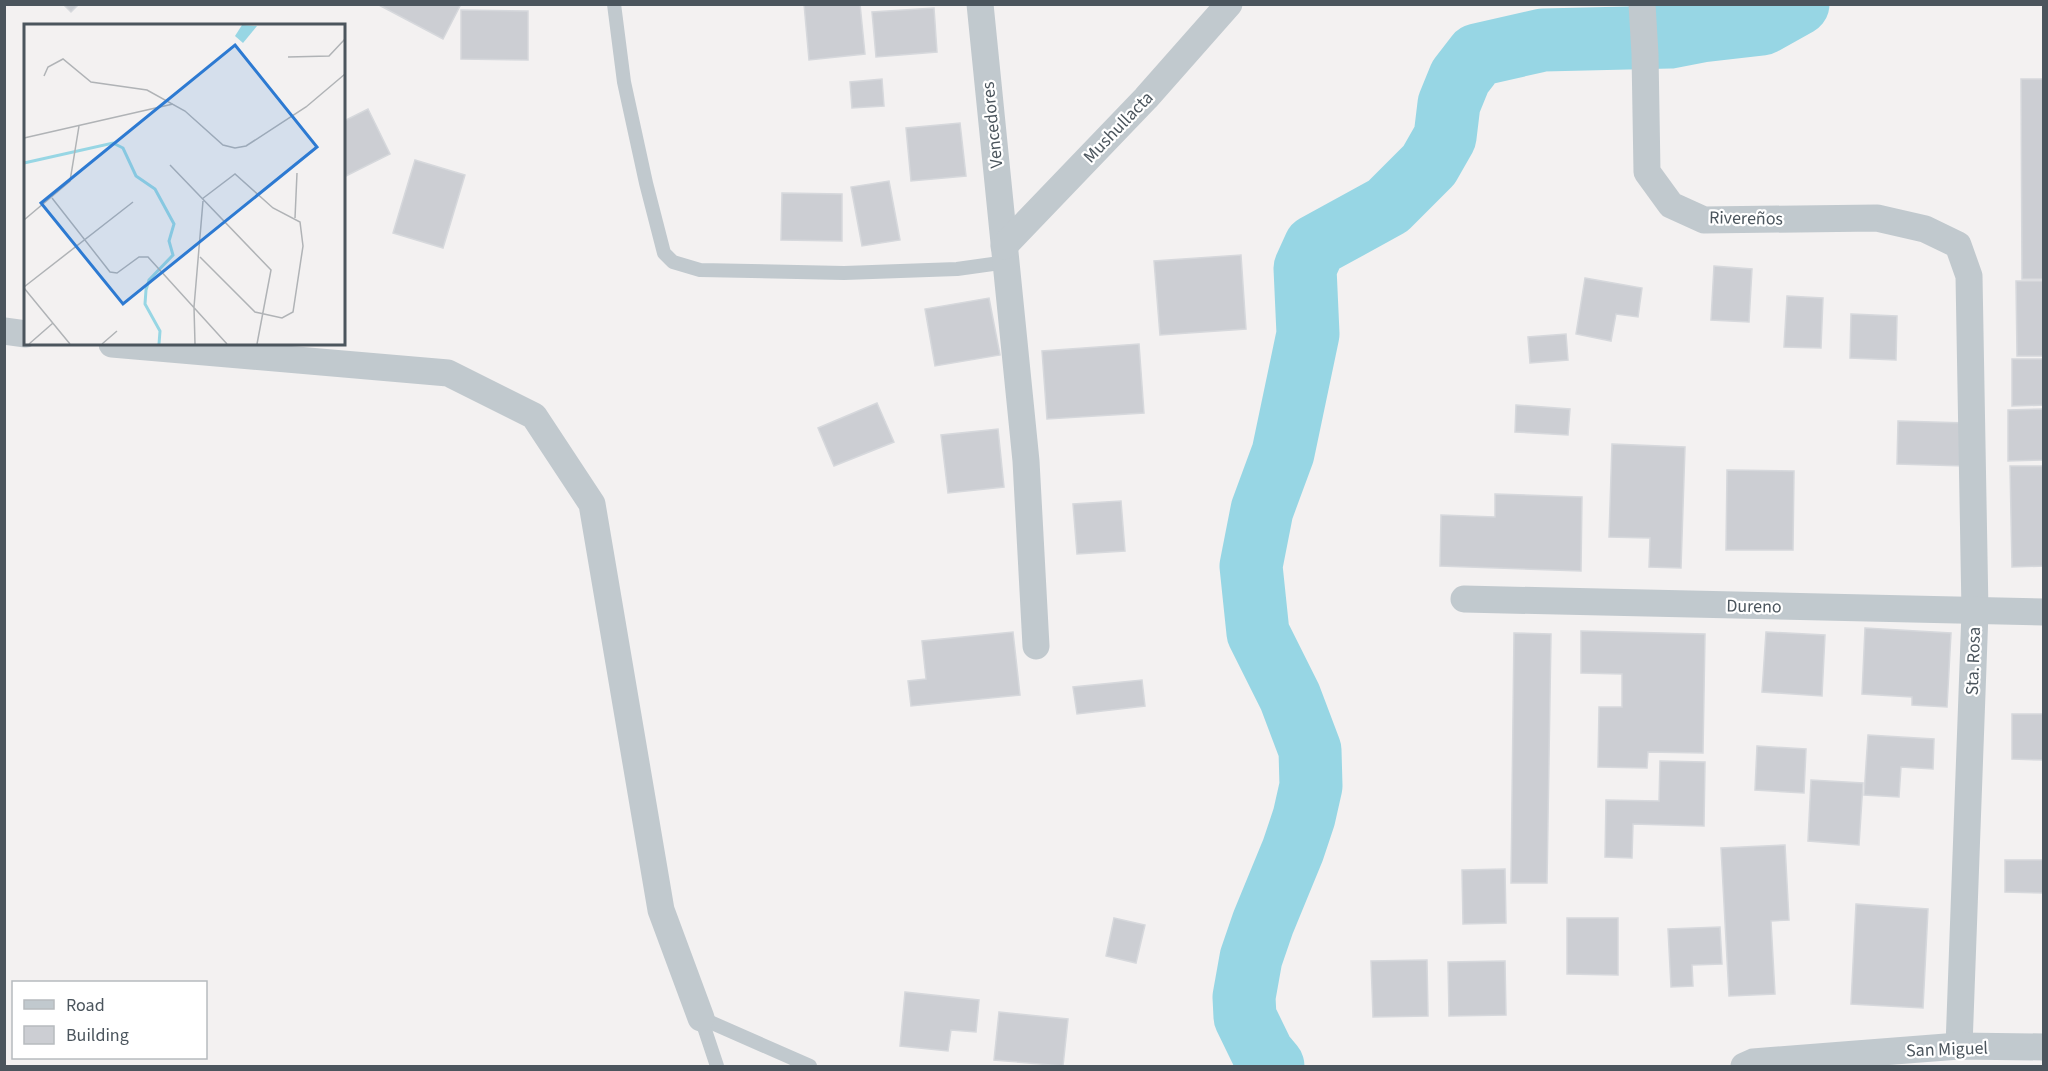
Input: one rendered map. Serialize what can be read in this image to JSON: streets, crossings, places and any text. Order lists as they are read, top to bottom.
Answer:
{
  "streets": {
    "street": [
      "Vencedores",
      "Mushullacta",
      "Rivereños",
      "Dureno",
      "Sta. Rosa",
      "San Miguel"
    ]
  },
  "crossings": [
    ["Vencedores", "Mushullacta"],
    ["Rivereños", "Sta. Rosa"],
    ["Dureno", "Sta. Rosa"],
    ["Sta. Rosa", "San Miguel"]
  ],
  "legend": ["Road", "Building"]
}
